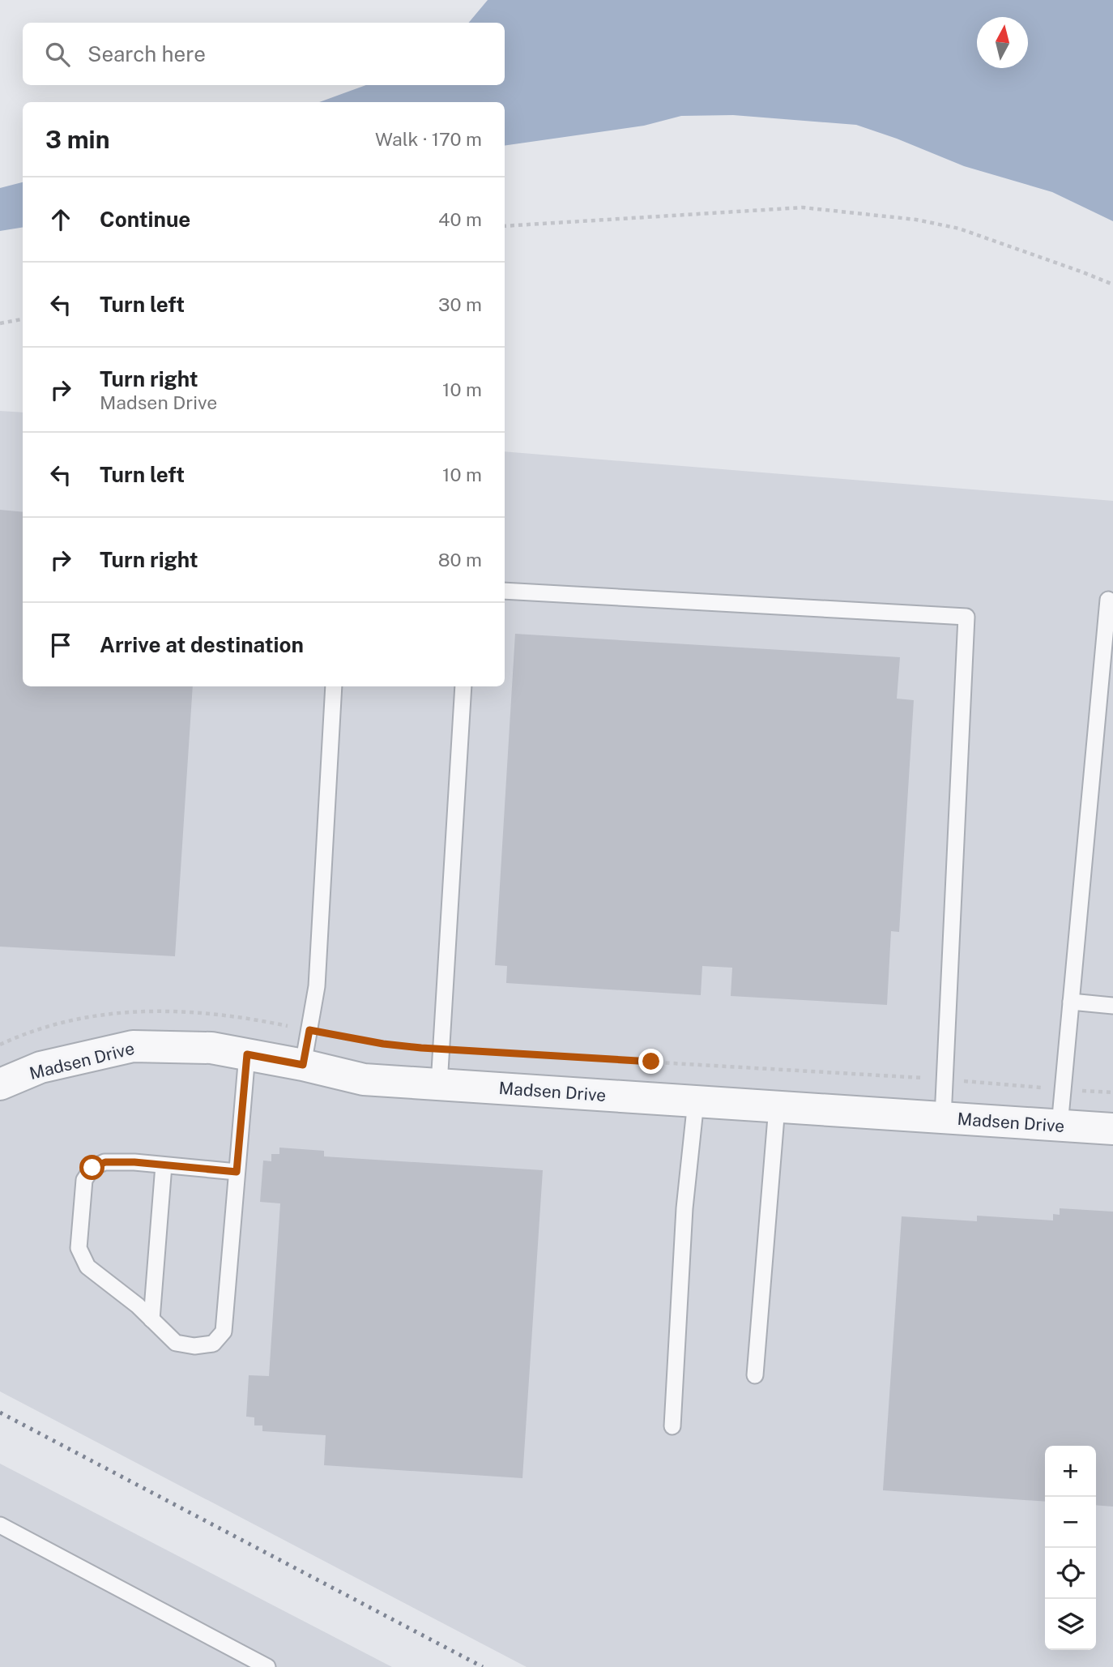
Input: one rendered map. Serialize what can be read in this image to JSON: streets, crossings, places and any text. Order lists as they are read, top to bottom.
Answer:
{
  "streets": {
    "street": ["Madsen Drive"]
  },
  "north": "top",
  "page": {
    "search": "Search here",
    "heading": ["3 min", "Walk · 170 m"],
    "list": [
      ["Continue", "40 m"],
      ["Turn left", "30 m"],
      ["Turn right", "Madsen Drive", "10 m"],
      ["Turn left", "10 m"],
      ["Turn right", "80 m"],
      "Arrive at destination"
    ],
    "map_buttons": ["+", "−"]
  }
}
